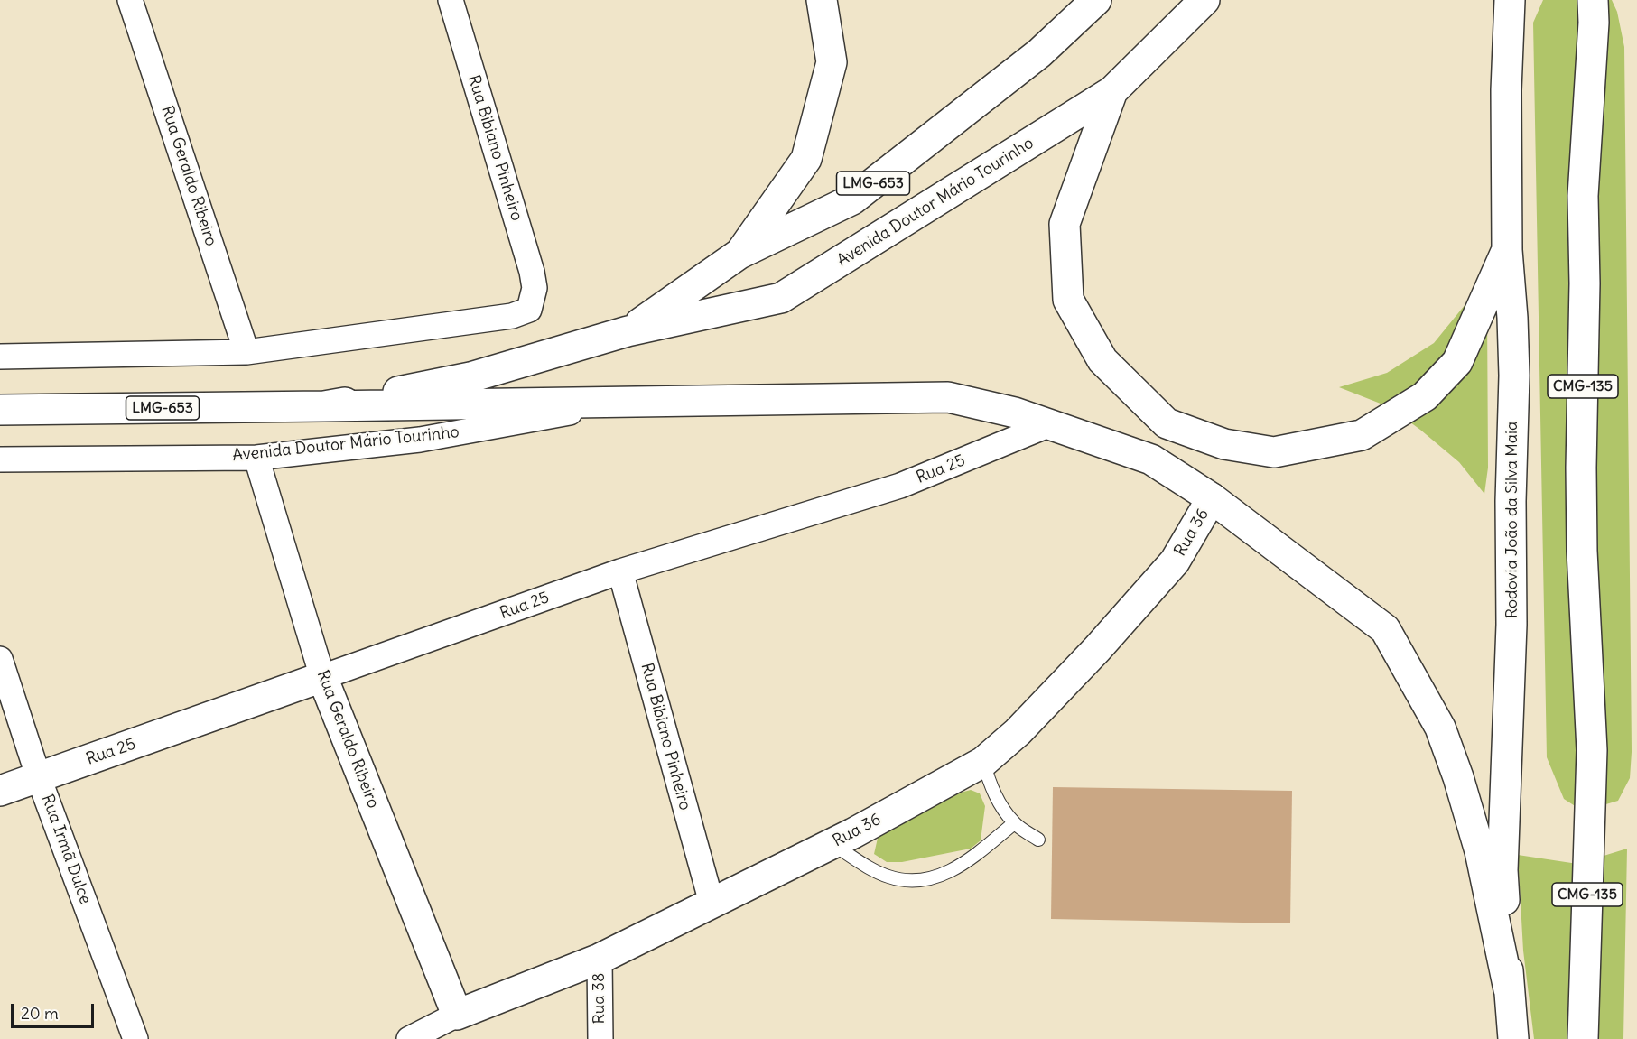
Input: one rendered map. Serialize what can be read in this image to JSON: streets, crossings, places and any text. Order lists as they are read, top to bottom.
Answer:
{
  "streets": {
    "main road": [
      "Rua Geraldo Ribeiro",
      "LMG-653",
      "Avenida Doutor Mário Tourinho",
      "CMG-135",
      "Rua 25",
      "Rodovia João da Silva Maia",
      "Rua 36"
    ],
    "street": ["Rua Bibiano Pinheiro", "Rua Irmã Dulce", "Rua 38"]
  },
  "crossings": [
    ["Rua Bibiano Pinheiro", "Rua Geraldo Ribeiro"],
    ["Rua Bibiano Pinheiro", "Rua 25"],
    ["Rua Bibiano Pinheiro", "Rua 36"],
    ["Rua Geraldo Ribeiro", "Avenida Doutor Mário Tourinho"],
    ["Rua Geraldo Ribeiro", "Rua 25"],
    ["Rua Geraldo Ribeiro", "Rua 36"],
    ["Rua 25", "Rua Irmã Dulce"],
    ["Rua 36", "Rua 38"]
  ],
  "scale_bar": "20 m"
}
